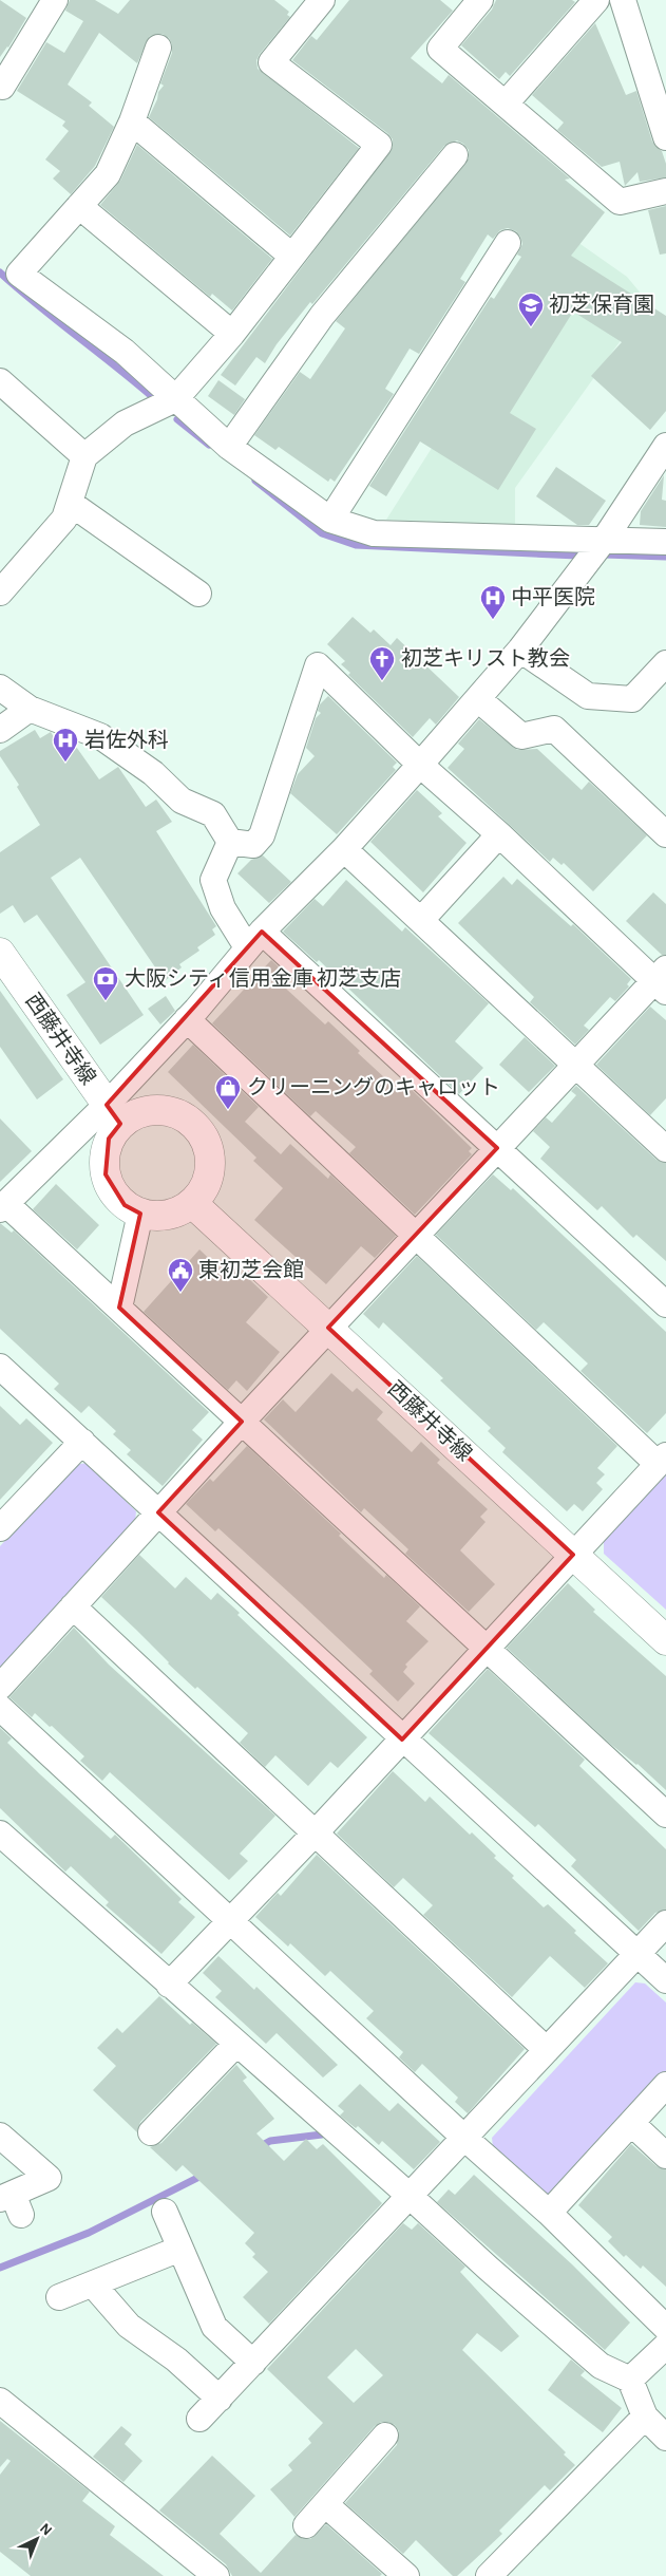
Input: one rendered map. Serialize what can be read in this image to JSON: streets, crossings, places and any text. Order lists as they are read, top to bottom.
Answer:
{
  "streets": {
    "main road": ["西藤井寺線"]
  },
  "places": {
    "school or university": ["初芝保育園"],
    "hospital": ["中平医院", "岩佐外科"],
    "church": ["初芝キリスト教会"],
    "bank": ["大阪シティ信用金庫 初芝支店"],
    "shop": ["クリーニングのキャロット"],
    "public building": ["東初芝会館"]
  },
  "north": "top right"
}
